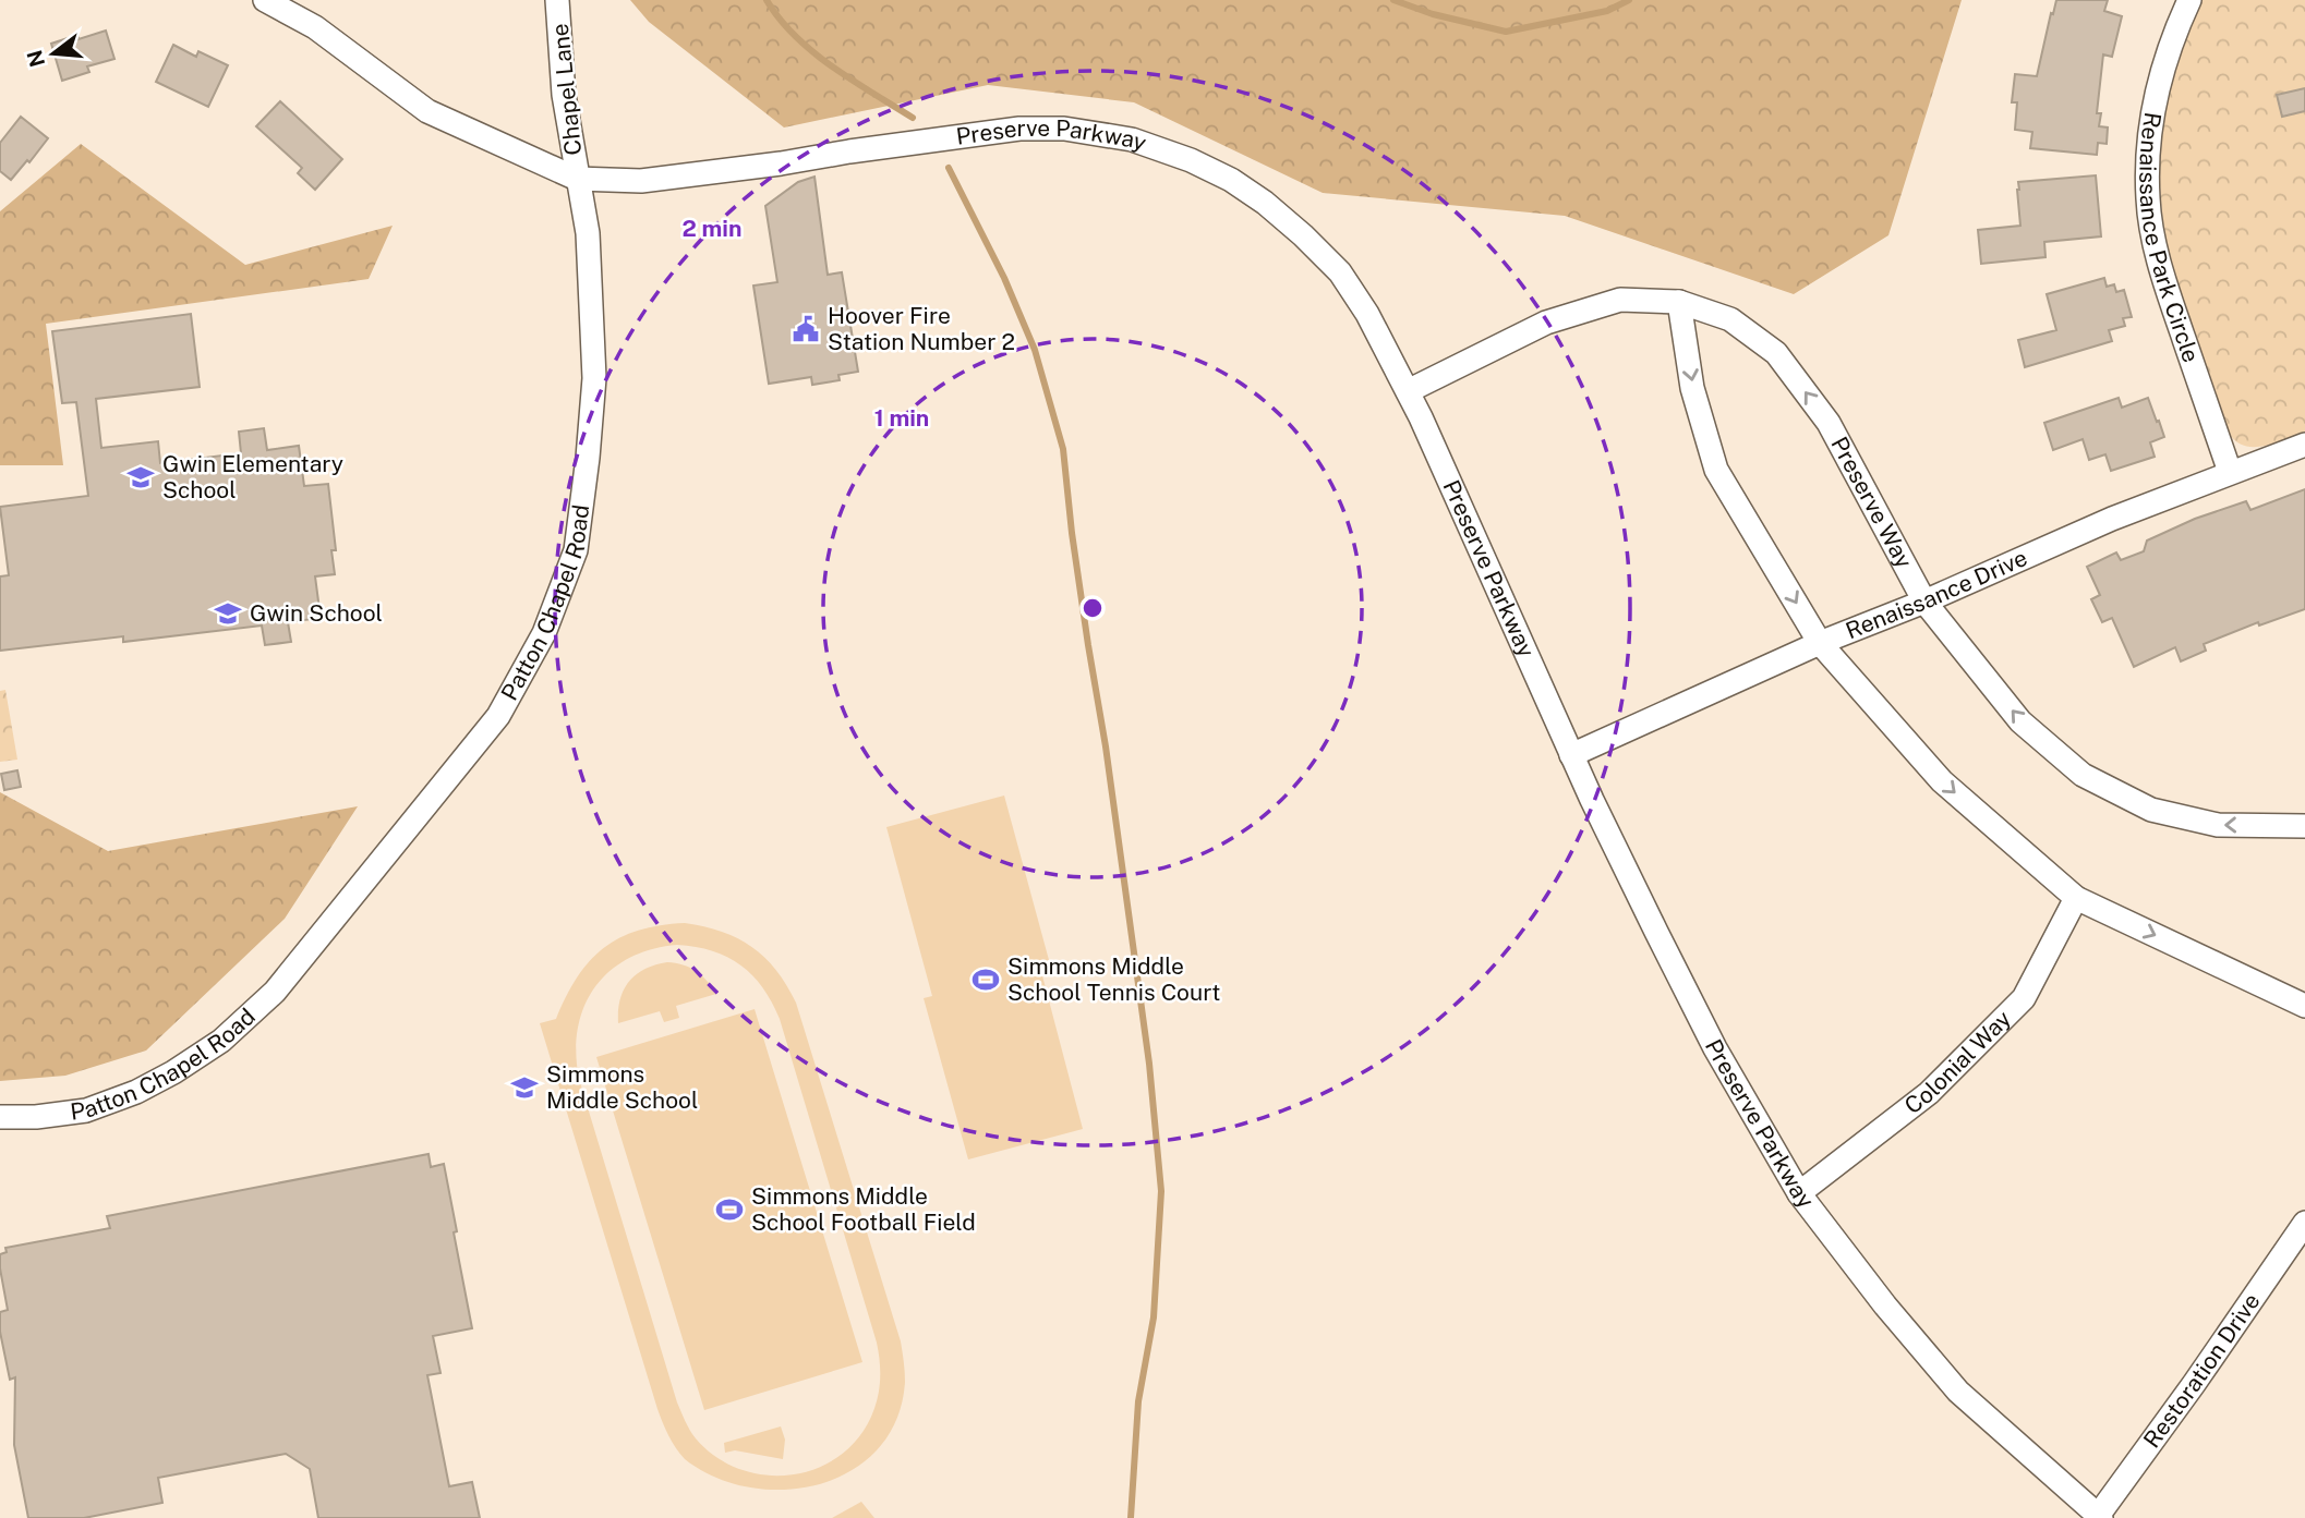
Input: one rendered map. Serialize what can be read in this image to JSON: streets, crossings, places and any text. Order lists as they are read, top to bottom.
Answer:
{
  "streets": {
    "street": [
      "Chapel Lane",
      "Preserve Parkway",
      "Renaissance Park Circle",
      "Preserve Way",
      "Renaissance Drive",
      "Patton Chapel Road",
      "Colonial Way",
      "Restoration Drive"
    ]
  },
  "crossings": [
    ["Chapel Lane", "Preserve Parkway"],
    ["Chapel Lane", "Patton Chapel Road"],
    ["Preserve Parkway", "Preserve Way"],
    ["Preserve Parkway", "Renaissance Drive"],
    ["Preserve Parkway", "Patton Chapel Road"],
    ["Preserve Parkway", "Colonial Way"],
    ["Preserve Parkway", "Restoration Drive"],
    ["Renaissance Park Circle", "Renaissance Drive"],
    ["Preserve Way", "Renaissance Drive"]
  ],
  "places": {
    "public building": ["Hoover Fire Station Number 2"],
    "school or university": ["Gwin Elementary School", "Gwin School", "Simmons Middle School"],
    "sports": ["Simmons Middle School Tennis Court", "Simmons Middle School Football Field"]
  },
  "north": "left",
  "rings": ["2 min", "1 min"]
}
